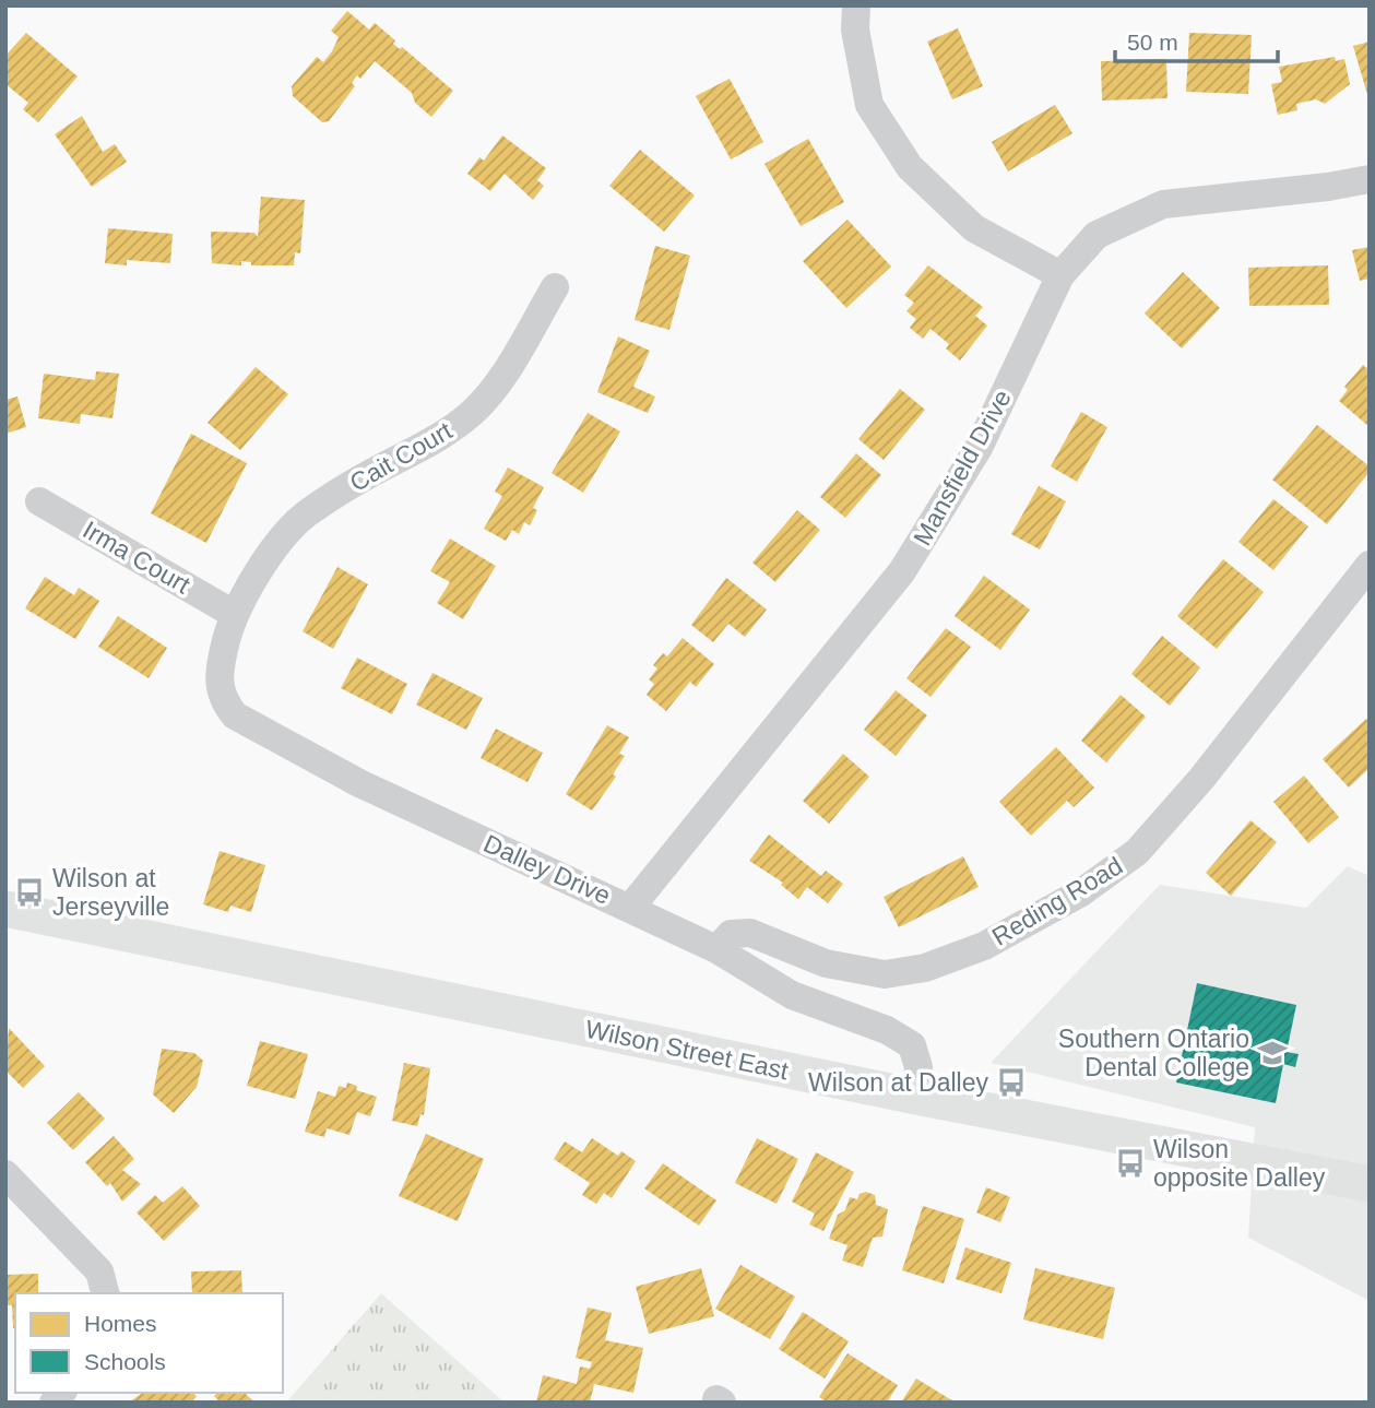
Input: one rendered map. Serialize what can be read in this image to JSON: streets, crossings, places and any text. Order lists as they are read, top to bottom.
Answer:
{
  "streets": {
    "main road": ["Wilson Street East"],
    "street": [
      "Cait Court",
      "Mansfield Drive",
      "Irma Court",
      "Dalley Drive",
      "Reding Road"
    ]
  },
  "crossings": [
    ["Cait Court", "Irma Court"],
    ["Cait Court", "Dalley Drive"],
    ["Mansfield Drive", "Dalley Drive"],
    ["Irma Court", "Dalley Drive"],
    ["Dalley Drive", "Reding Road"],
    ["Dalley Drive", "Wilson Street East"]
  ],
  "places": {
    "bus stop": ["Wilson at Jerseyville", "Wilson at Dalley", "Wilson opposite Dalley"],
    "school or university": ["Southern Ontario Dental College"]
  },
  "legend": ["Homes", "Schools"],
  "scale_bar": "50 m"
}
